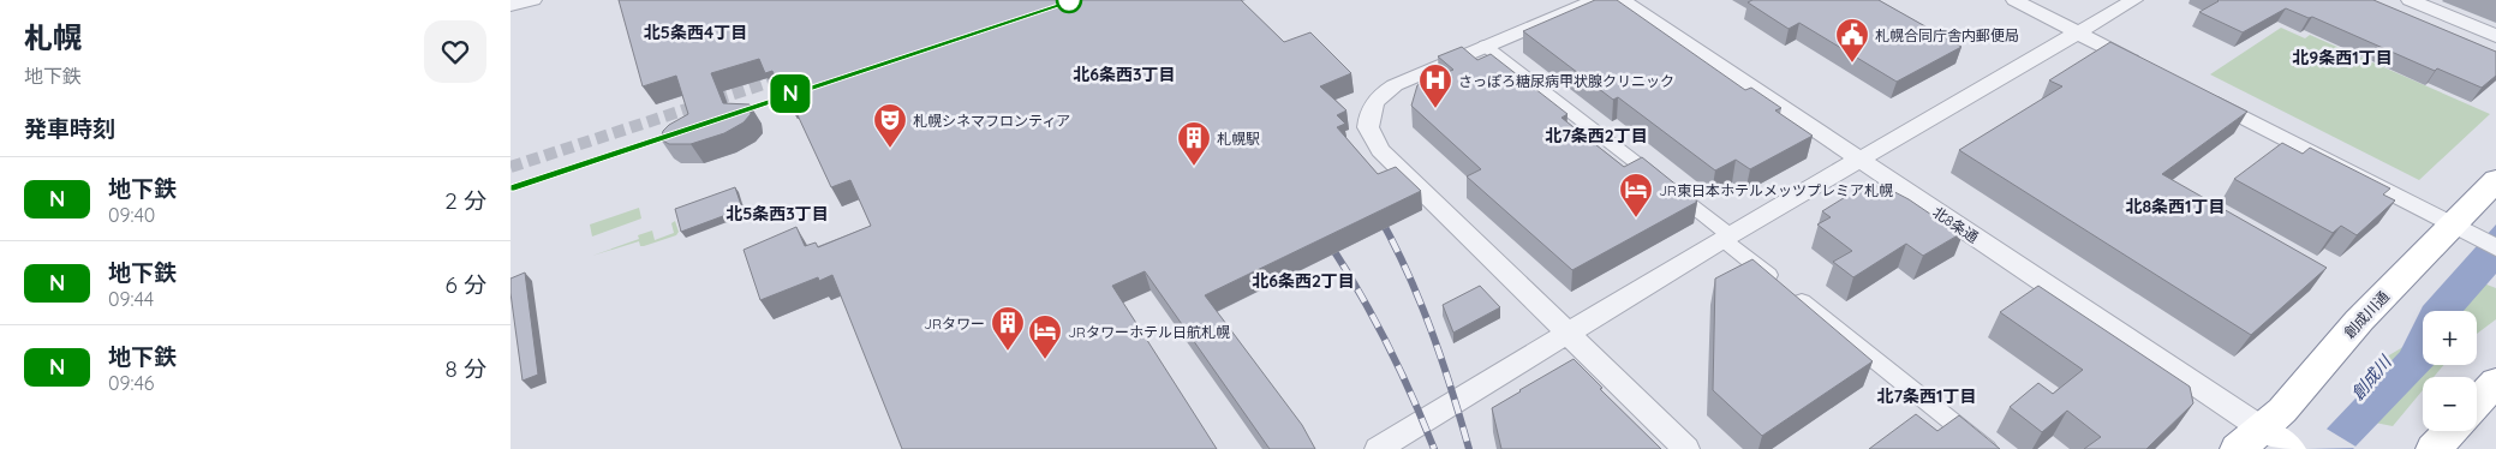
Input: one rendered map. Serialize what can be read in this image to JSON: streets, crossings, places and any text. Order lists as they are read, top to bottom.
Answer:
{
  "streets": {
    "highway": ["創成川通"],
    "main road": ["北8条通"]
  },
  "crossings": [
    ["北8条通", "創成川通"]
  ],
  "districts": [
    "北5条西4丁目",
    "北9条西1丁目",
    "北6条西3丁目",
    "北7条西2丁目",
    "北8条西1丁目",
    "北5条西3丁目",
    "北6条西2丁目",
    "北7条西1丁目"
  ],
  "water": ["創成川"],
  "places": {
    "public building": ["札幌合同庁舎内郵便局"],
    "hospital": ["さっぽろ糖尿病甲状腺クリニック"],
    "theatre": ["札幌シネマフロンティア"],
    "building": ["札幌駅", "JRタワー"],
    "hotel": ["JR東日本ホテルメッツプレミア札幌", "JRタワーホテル日航札幌"]
  },
  "lines": ["metro line N"],
  "page": {
    "heading": [
      ["札幌", "地下鉄"],
      "発車時刻"
    ],
    "on_map": "N",
    "list": [
      {
        "mark": "N",
        "name": "地下鉄",
        "note": "09:40",
        "value": "2 分"
      },
      {
        "mark": "N",
        "name": "地下鉄",
        "note": "09:44",
        "value": "6 分"
      },
      {
        "mark": "N",
        "name": "地下鉄",
        "note": "09:46",
        "value": "8 分"
      }
    ],
    "map_buttons": ["+", "−"]
  }
}
